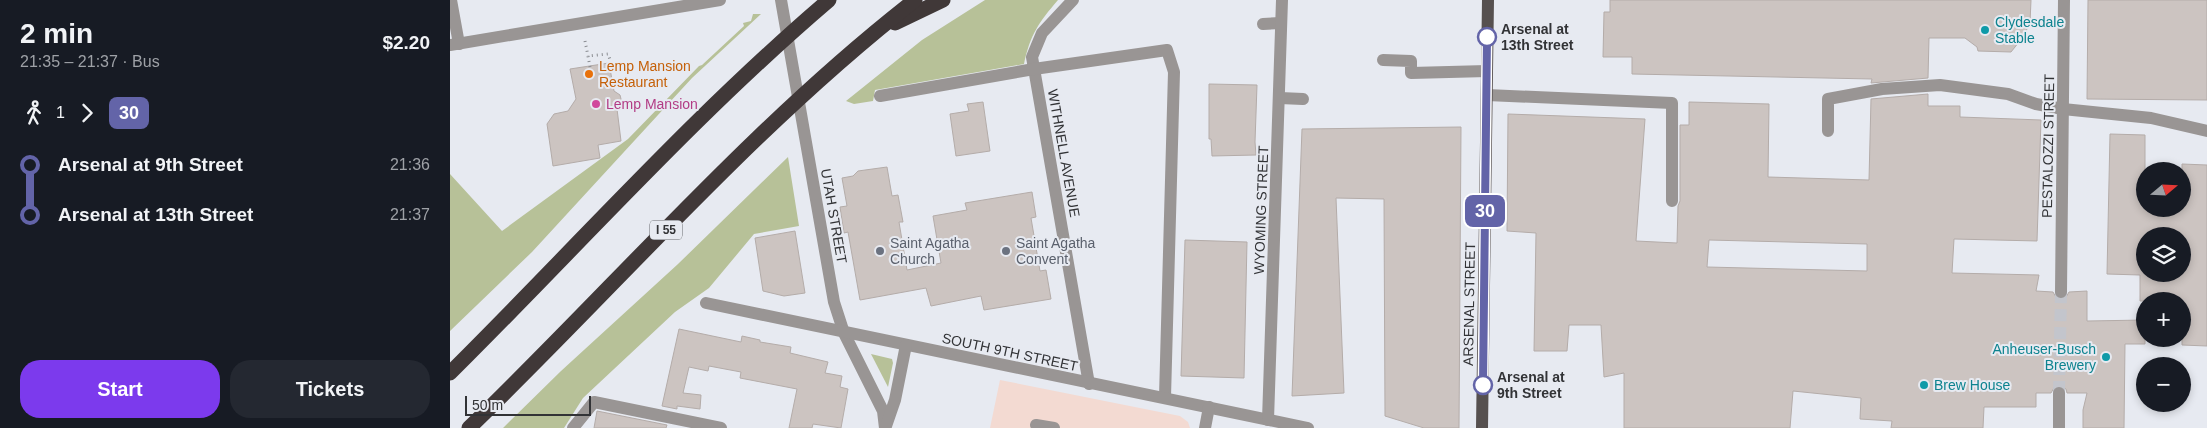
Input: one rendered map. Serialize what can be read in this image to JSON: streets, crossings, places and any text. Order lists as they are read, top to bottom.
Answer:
{
  "streets": {
    "highway": ["I 55"],
    "main road": ["ARSENAL STREET"],
    "street": [
      "PESTALOZZI STREET",
      "WITHNELL AVENUE",
      "WYOMING STREET",
      "UTAH STREET",
      "SOUTH 9TH STREET"
    ]
  },
  "crossings": [
    ["WITHNELL AVENUE", "SOUTH 9TH STREET"],
    ["WYOMING STREET", "SOUTH 9TH STREET"],
    ["UTAH STREET", "SOUTH 9TH STREET"]
  ],
  "places": [
    "Clydesdale Stable",
    "Arsenal at 13th Street",
    "Lemp Mansion Restaurant",
    "Lemp Mansion",
    "Saint Agatha Church",
    "Saint Agatha Convent",
    "Anheuser-Busch Brewery",
    "Arsenal at 9th Street",
    "Brew House"
  ],
  "lines": ["bus line 30"],
  "scale_bar": "50 m",
  "north": "right",
  "page": {
    "heading": ["2 min", "21:35 – 21:37 · Bus", "$2.20"],
    "on_map": "30",
    "legs": ["1", "30"],
    "list": [
      {
        "name": "Arsenal at 9th Street",
        "value": "21:36"
      },
      {
        "name": "Arsenal at 13th Street",
        "value": "21:37"
      }
    ],
    "map_buttons": ["+", "−"],
    "buttons": ["Start", "Tickets"],
    "scale": "50 m"
  }
}
